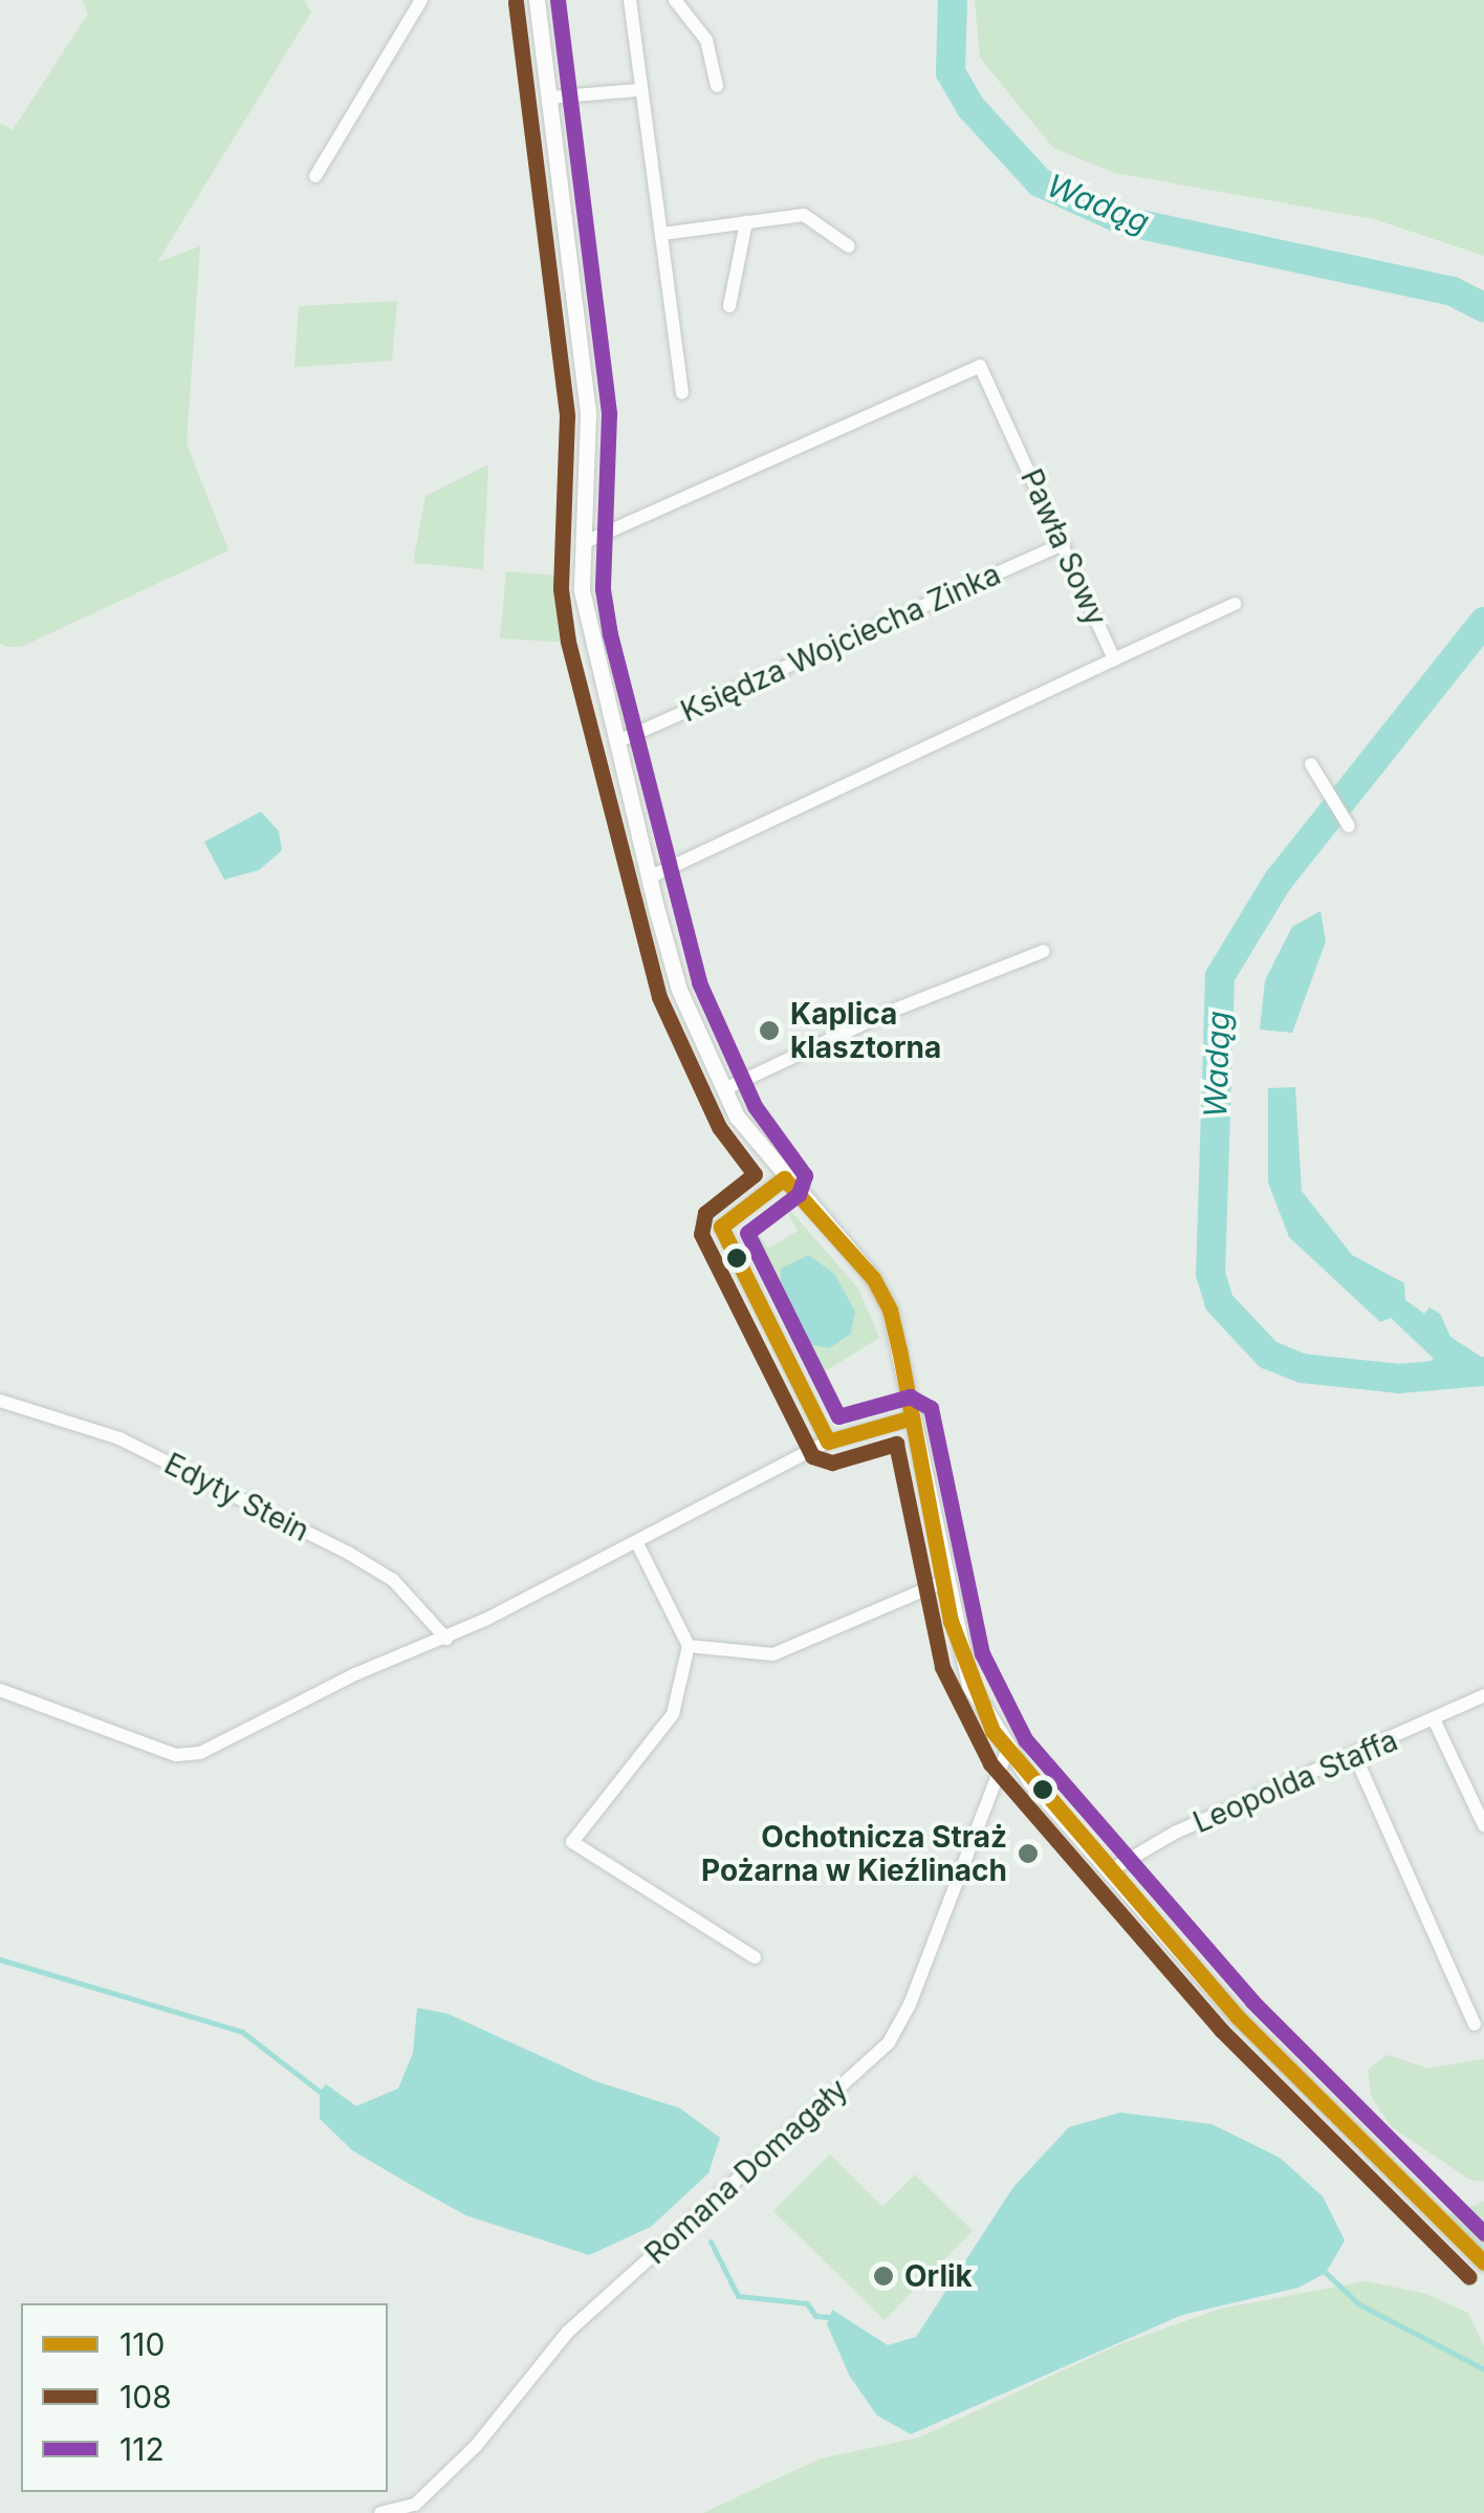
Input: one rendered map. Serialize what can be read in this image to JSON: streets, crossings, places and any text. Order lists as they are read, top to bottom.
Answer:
{
  "streets": {
    "street": [
      "Pawła Sowy",
      "Księdza Wojciecha Zinka",
      "Edyty Stein",
      "Leopolda Staffa",
      "Romana Domagały"
    ]
  },
  "crossings": [
    ["Pawła Sowy", "Księdza Wojciecha Zinka"]
  ],
  "water": ["Wadąg"],
  "places": ["Kaplica klasztorna", "Ochotnicza Straż Pożarna w Kieźlinach", "Orlik"],
  "lines": ["transit line 112", "transit line 108", "transit line 110"],
  "legend": ["110", "108", "112"]
}
